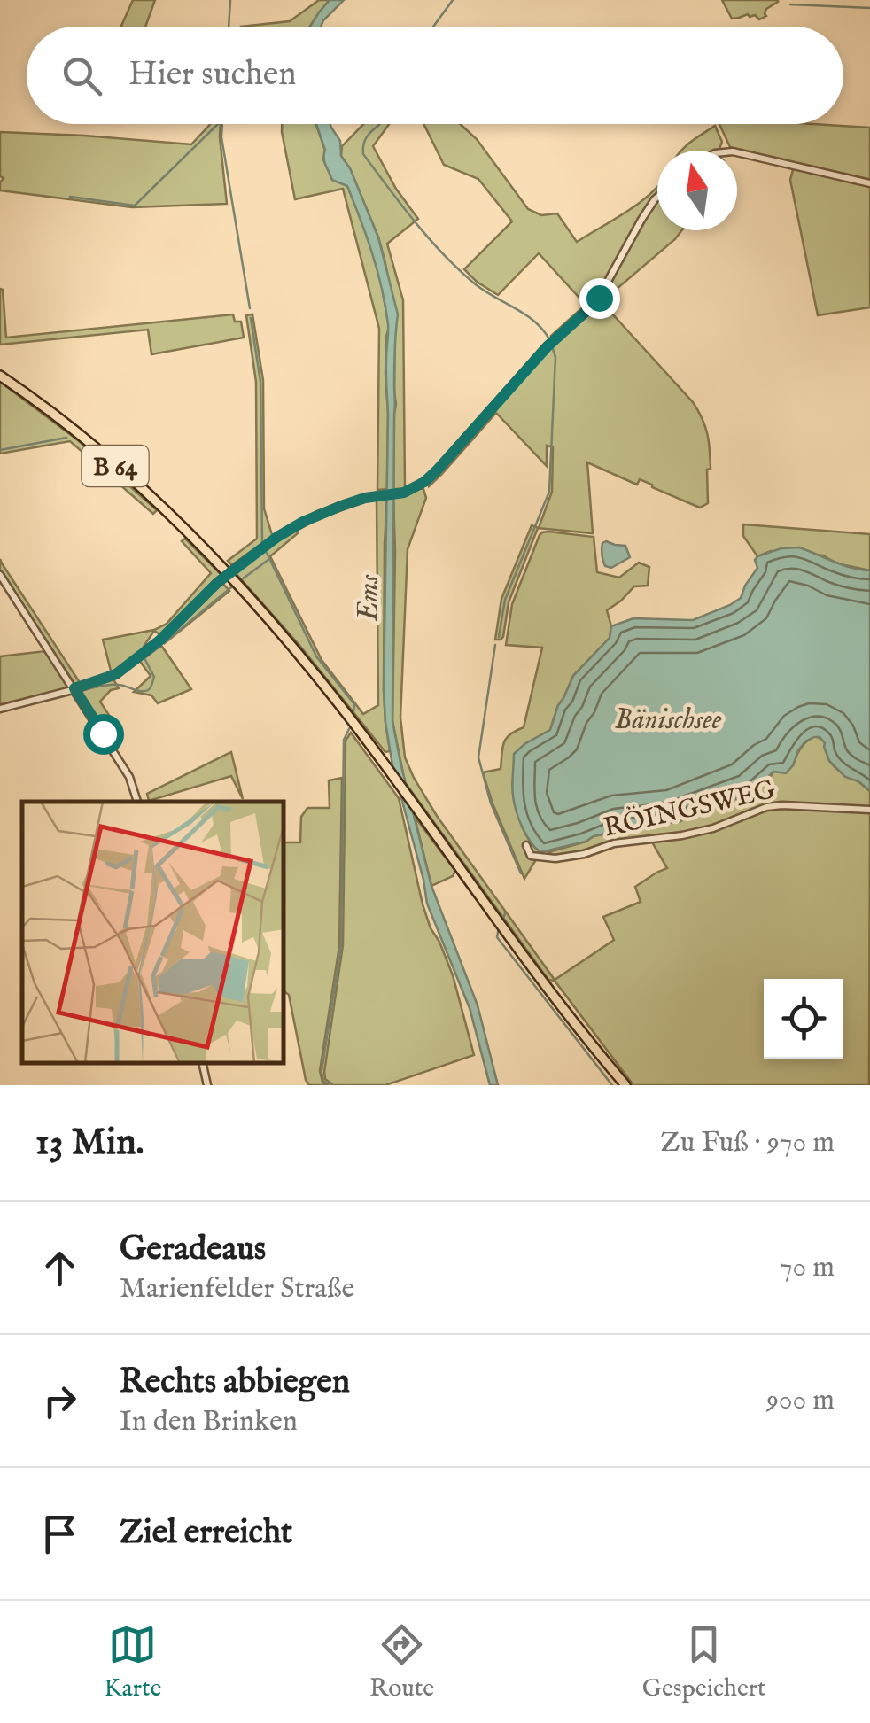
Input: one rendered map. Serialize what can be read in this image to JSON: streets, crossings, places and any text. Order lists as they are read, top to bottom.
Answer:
{
  "streets": {
    "main road": ["B 64"],
    "street": ["RÖINGSWEG"]
  },
  "water": ["Ems", "Bänischsee"],
  "north": "top",
  "page": {
    "search": "Hier suchen",
    "heading": ["13 Min.", "Zu Fuß · 970 m"],
    "list": [
      ["Geradeaus", "Marienfelder Straße", "70 m"],
      ["Rechts abbiegen", "In den Brinken", "900 m"],
      "Ziel erreicht"
    ],
    "nav": ["Karte", "Route", "Gespeichert"]
  }
}
